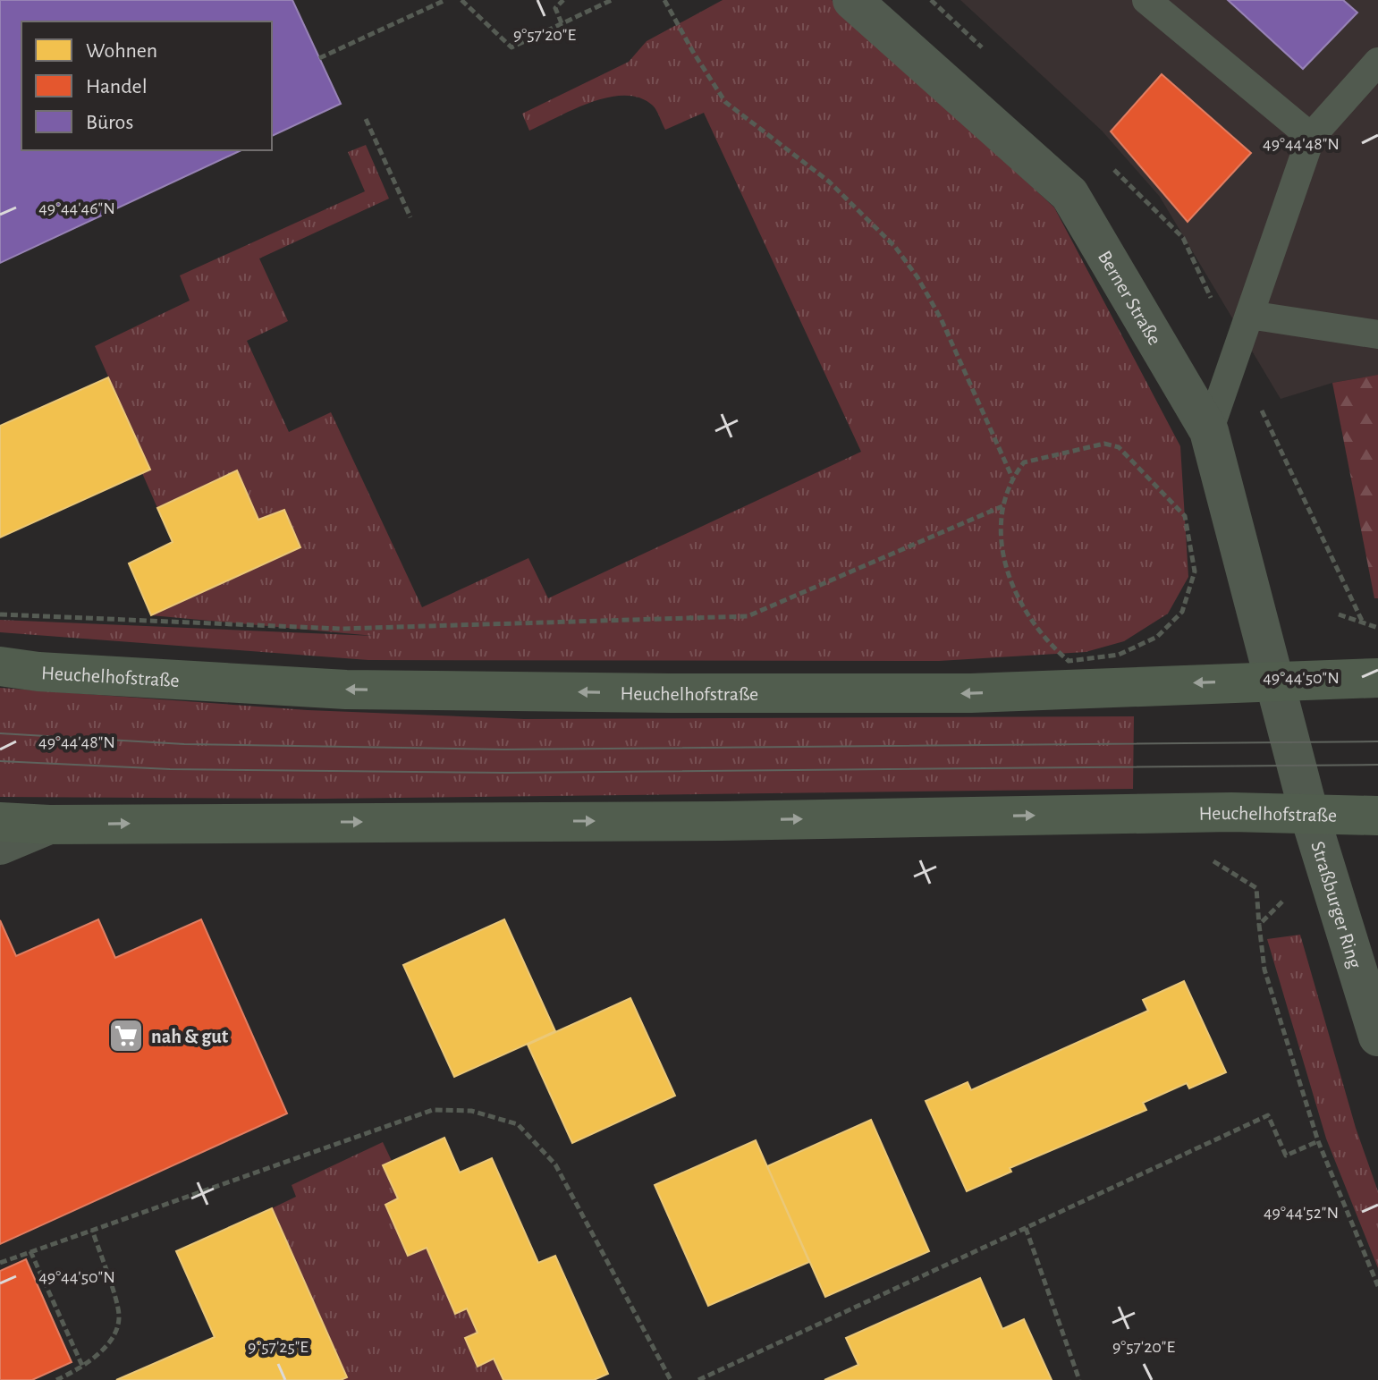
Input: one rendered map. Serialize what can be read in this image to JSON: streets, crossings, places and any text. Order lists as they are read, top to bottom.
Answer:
{
  "streets": {
    "main road": ["Heuchelhofstraße"],
    "street": ["Berner Straße", "Straßburger Ring"]
  },
  "crossings": [
    ["Berner Straße", "Heuchelhofstraße"],
    ["Berner Straße", "Straßburger Ring"],
    ["Heuchelhofstraße", "Straßburger Ring"]
  ],
  "places": {
    "supermarket": ["nah & gut"]
  },
  "legend": ["Wohnen", "Handel", "Büros"],
  "coordinates": [
    "9°57'20\"E",
    "49°44'48\"N",
    "49°44'46\"N",
    "49°44'50\"N",
    "49°44'52\"N",
    "9°57'25\"E"
  ]
}
